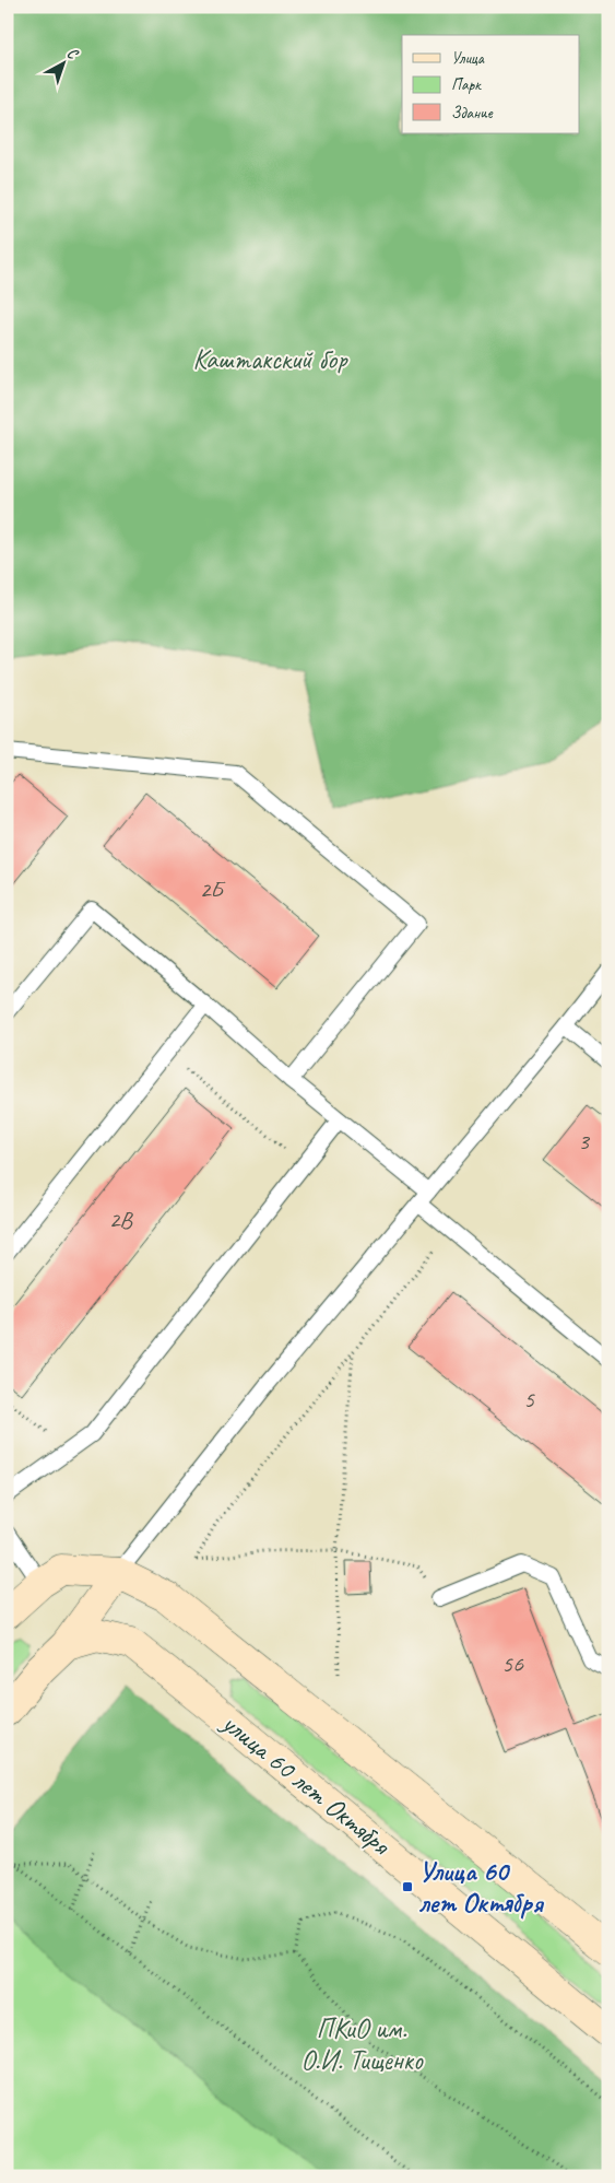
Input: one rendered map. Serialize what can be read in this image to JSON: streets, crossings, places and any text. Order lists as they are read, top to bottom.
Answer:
{
  "streets": {
    "main road": ["улица 60 лет Октября"]
  },
  "parks": ["Каштакский бор", "ПКиО им. О.И. Тищенко"],
  "places": {
    "transit": ["Улица 60 лет Октября"]
  },
  "house_numbers": [
    "2Б",
    "3",
    "2В",
    "5",
    "56"
  ],
  "legend": ["Улица", "Парк", "Здание"],
  "north": "top right"
}
